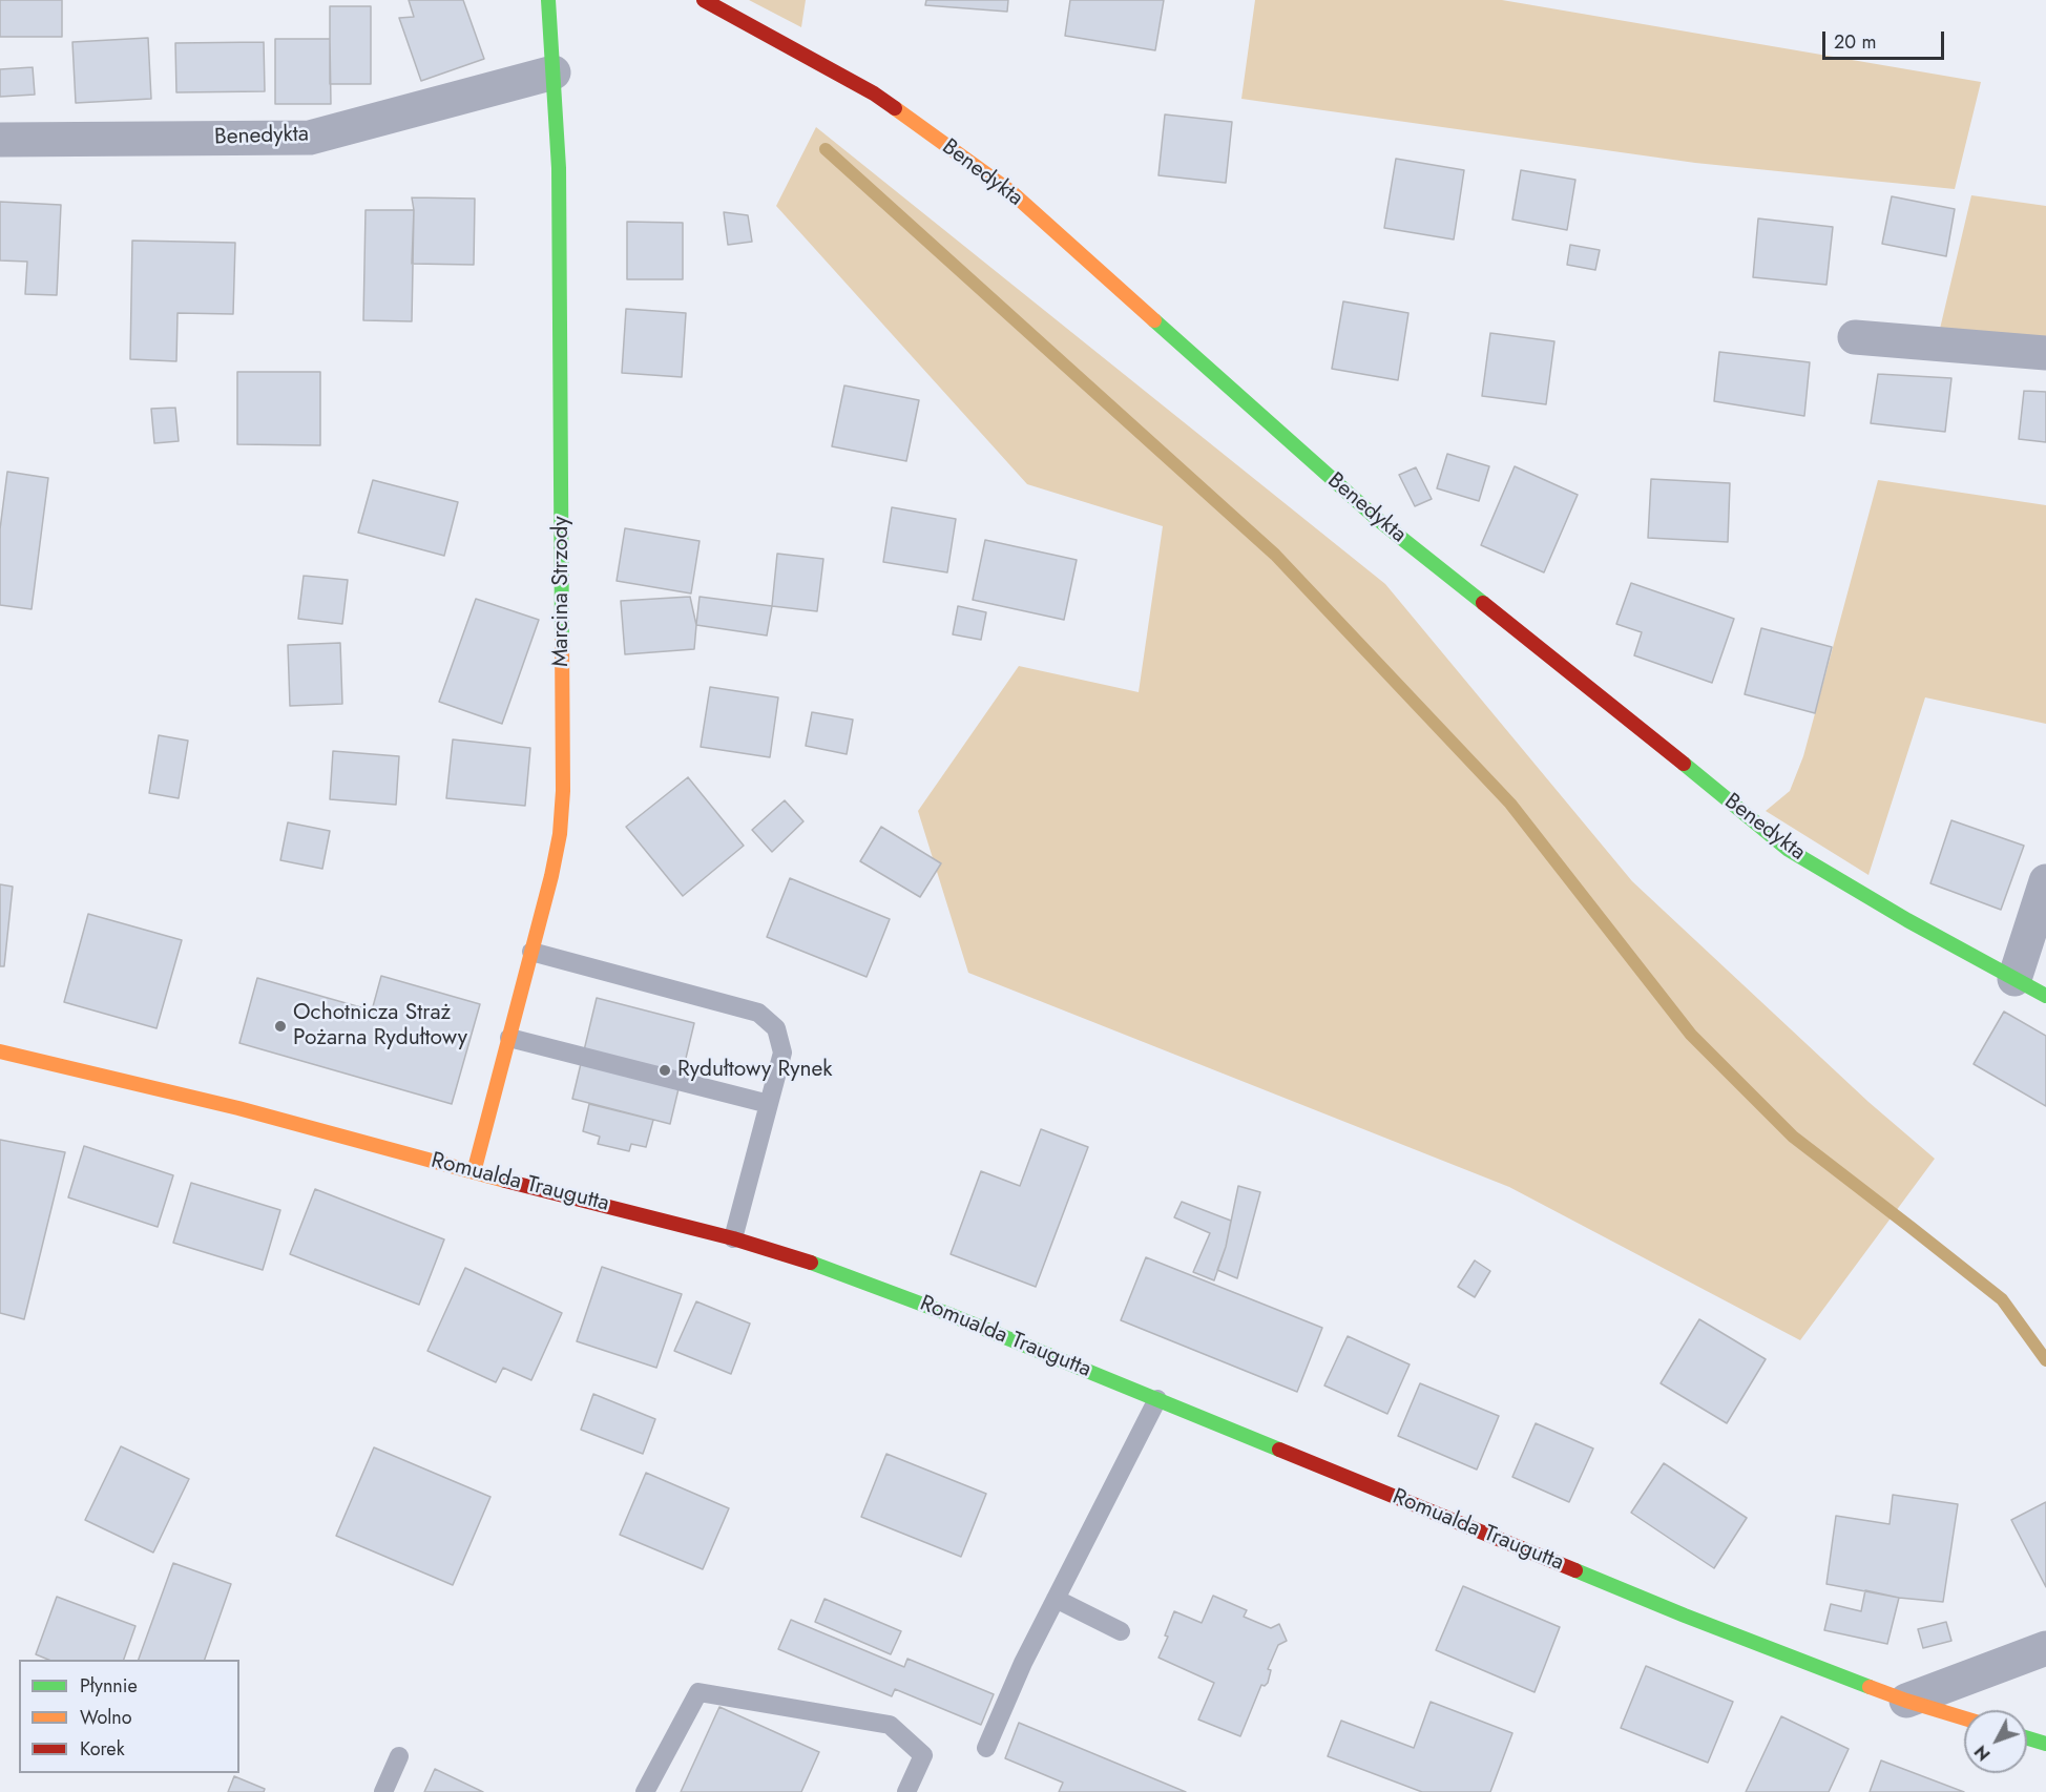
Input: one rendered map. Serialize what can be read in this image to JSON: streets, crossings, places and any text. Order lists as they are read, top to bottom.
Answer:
{
  "streets": {
    "street": ["Benedykta", "Marcina Strzody", "Romualda Traugutta"]
  },
  "crossings": [
    ["Benedykta", "Marcina Strzody"],
    ["Marcina Strzody", "Romualda Traugutta"]
  ],
  "places": ["Ochotnicza Straż Pożarna Rydułtowy", "Rydułtowy Rynek"],
  "legend": ["Płynnie", "Wolno", "Korek"],
  "scale_bar": "20 m",
  "north": "bottom left"
}
